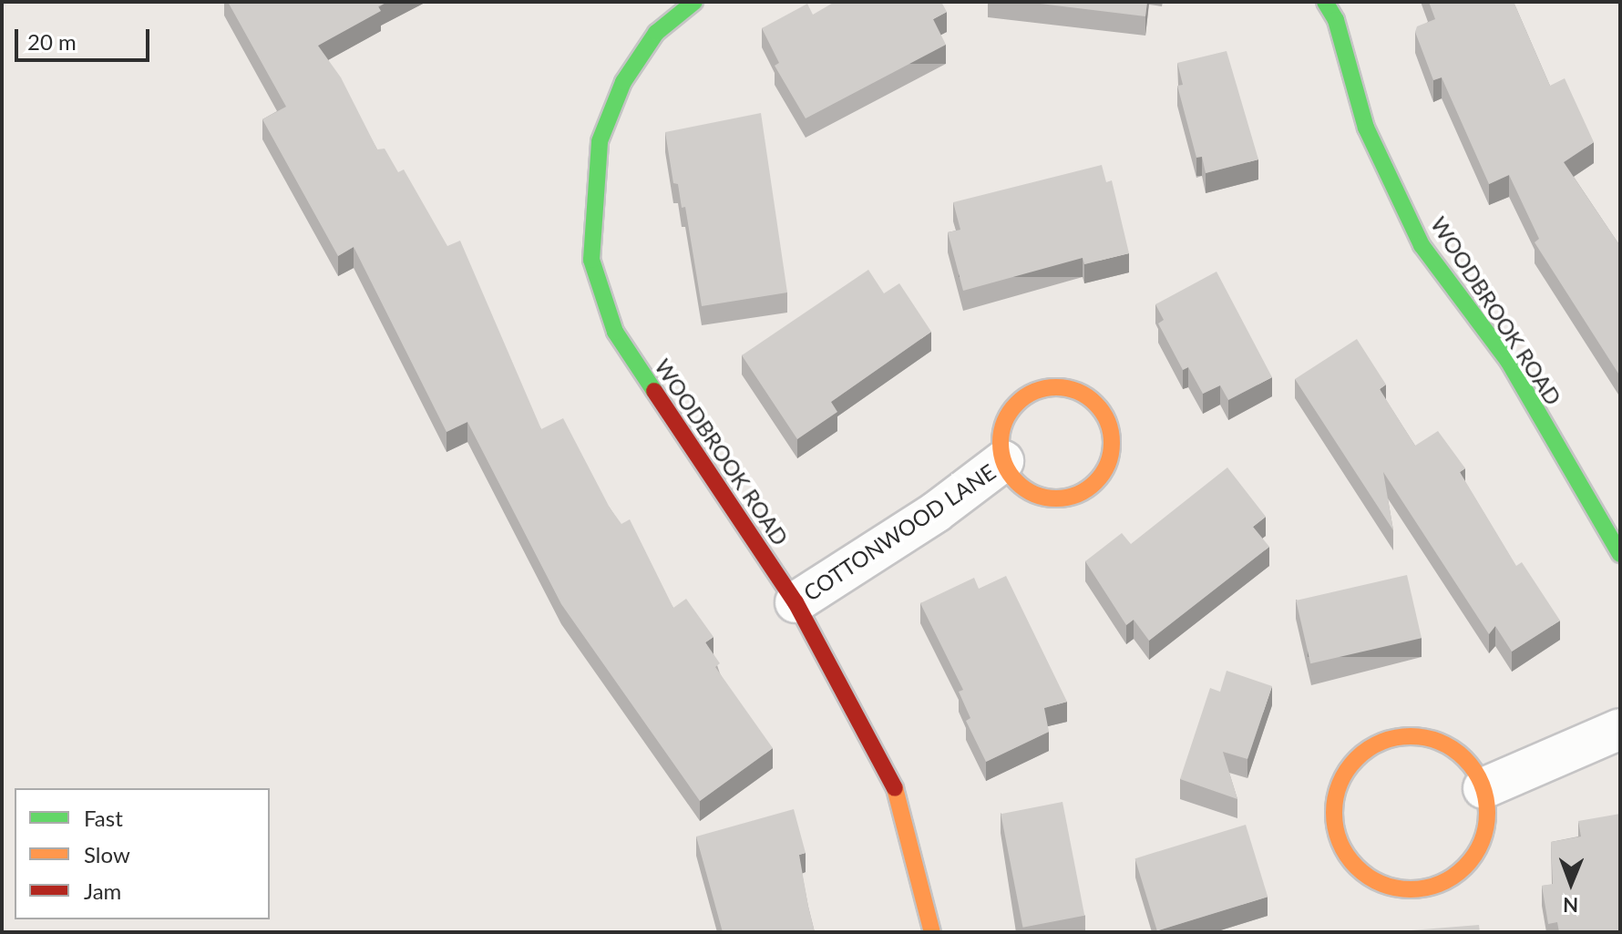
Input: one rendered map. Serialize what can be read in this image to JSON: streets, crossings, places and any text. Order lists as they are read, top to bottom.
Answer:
{
  "streets": {
    "street": ["WOODBROOK ROAD", "COTTONWOOD LANE"]
  },
  "crossings": [
    ["WOODBROOK ROAD", "COTTONWOOD LANE"]
  ],
  "legend": ["Fast", "Slow", "Jam"],
  "scale_bar": "20 m",
  "north": "bottom"
}
